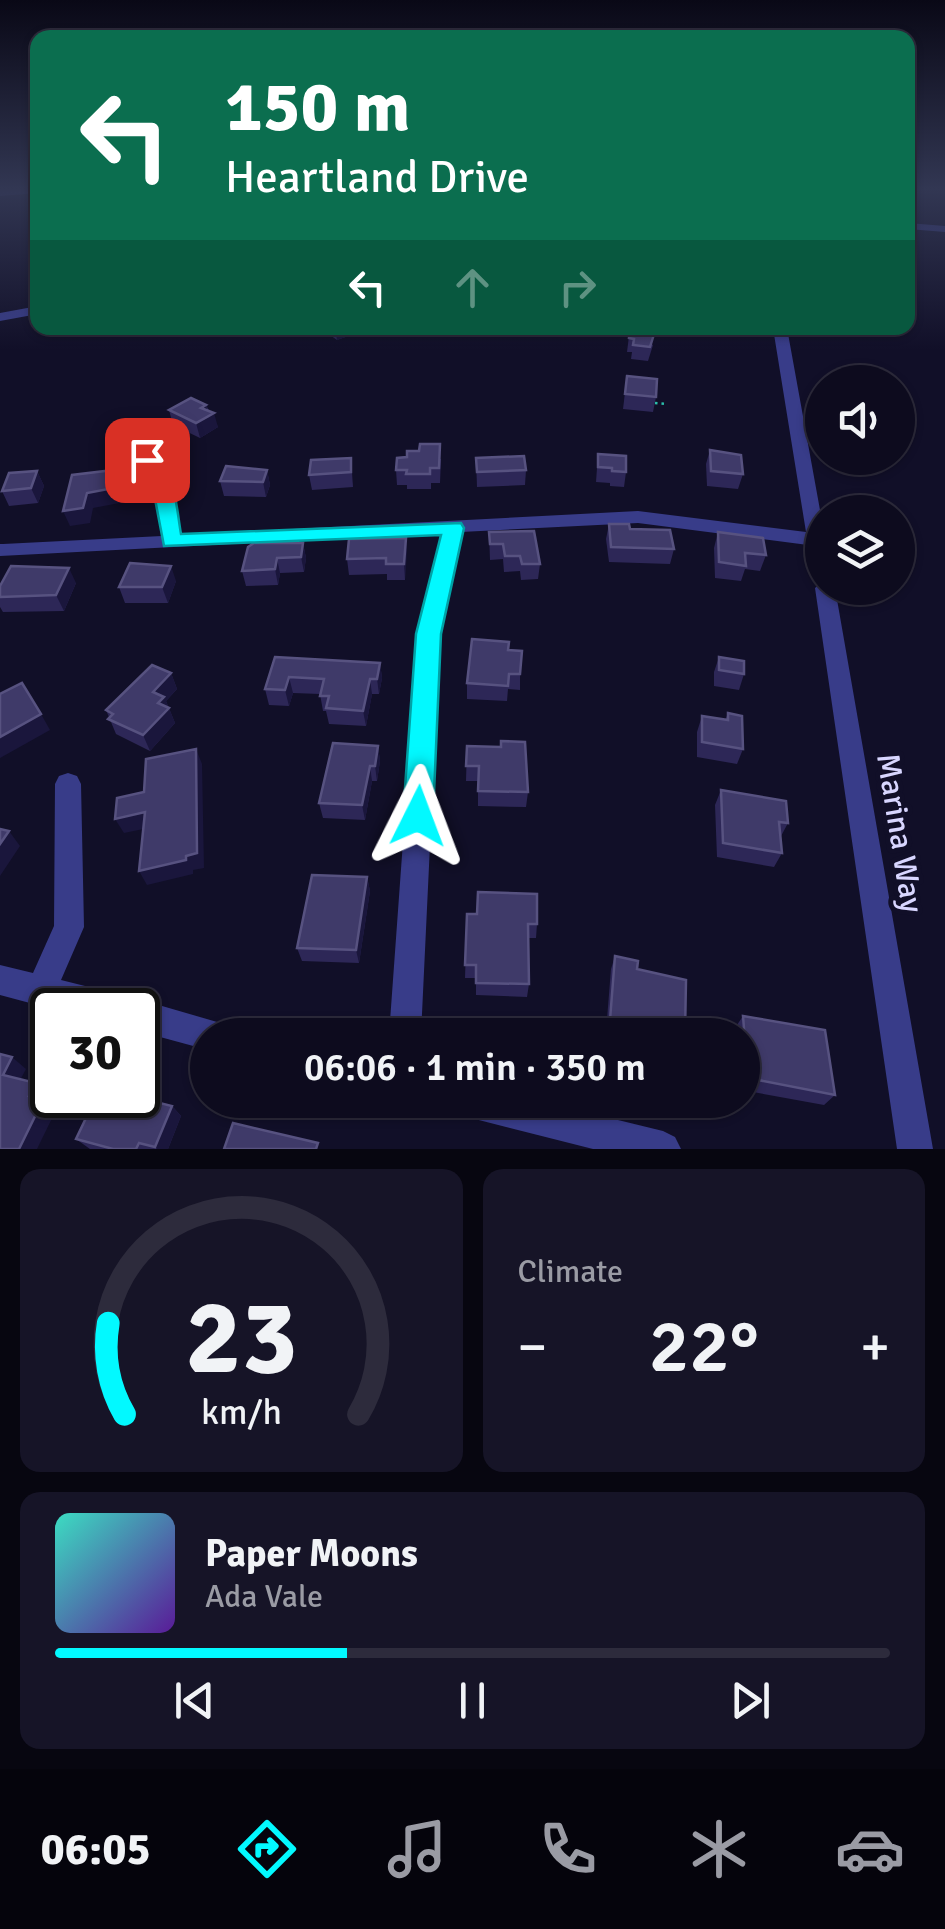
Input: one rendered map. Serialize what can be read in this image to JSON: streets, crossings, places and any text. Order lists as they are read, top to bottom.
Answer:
{
  "streets": {
    "street": ["Marina Way"]
  },
  "page": {
    "turn": ["150 m", "Heartland Drive"],
    "limit": "30",
    "trip": "06:06 · 1 min · 350 m",
    "tile": "Climate",
    "heat": ["−", "22°", "+"],
    "song": ["Paper Moons", "Ada Vale"],
    "tabs": "06:05",
    "gauge": ["23", "km/h"]
  }
}
